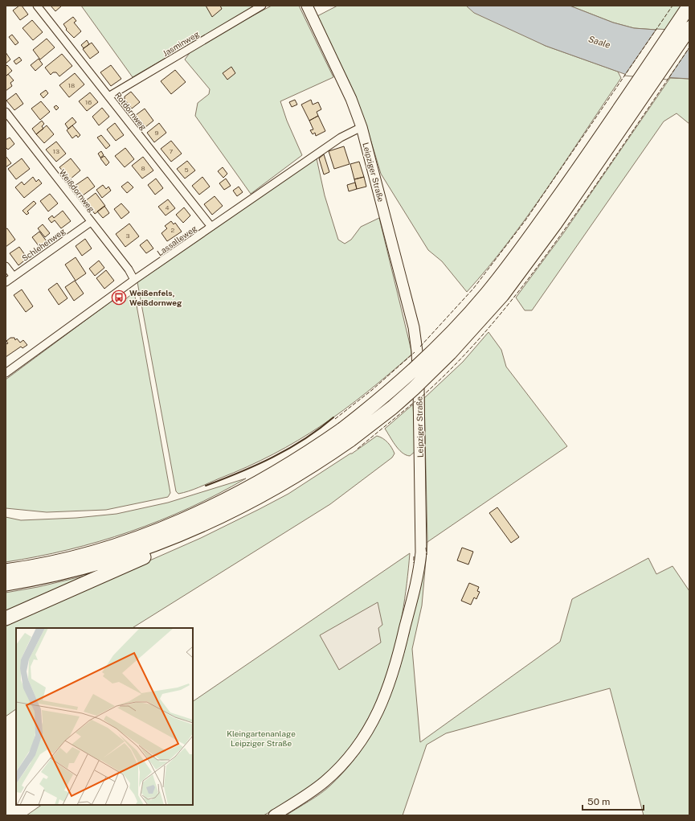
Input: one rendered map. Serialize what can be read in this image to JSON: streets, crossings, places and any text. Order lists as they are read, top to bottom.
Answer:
{
  "streets": {
    "street": [
      "Jasminweg",
      "Rotdornweg",
      "Leipziger Straße",
      "Weißdornweg",
      "Lassalleweg",
      "Schlehenweg"
    ]
  },
  "crossings": [
    ["Jasminweg", "Rotdornweg"],
    ["Rotdornweg", "Lassalleweg"],
    ["Leipziger Straße", "Lassalleweg"],
    ["Weißdornweg", "Lassalleweg"],
    ["Weißdornweg", "Schlehenweg"]
  ],
  "water": ["Saale"],
  "parks": ["Kleingartenanlage Leipziger Straße"],
  "places": {
    "bus stop": ["Weißenfels, Weißdornweg"]
  },
  "house_numbers": [
    "18",
    "16",
    "9",
    "13",
    "7",
    "8",
    "5",
    "4",
    "2",
    "3"
  ],
  "scale_bar": "50 m"
}
